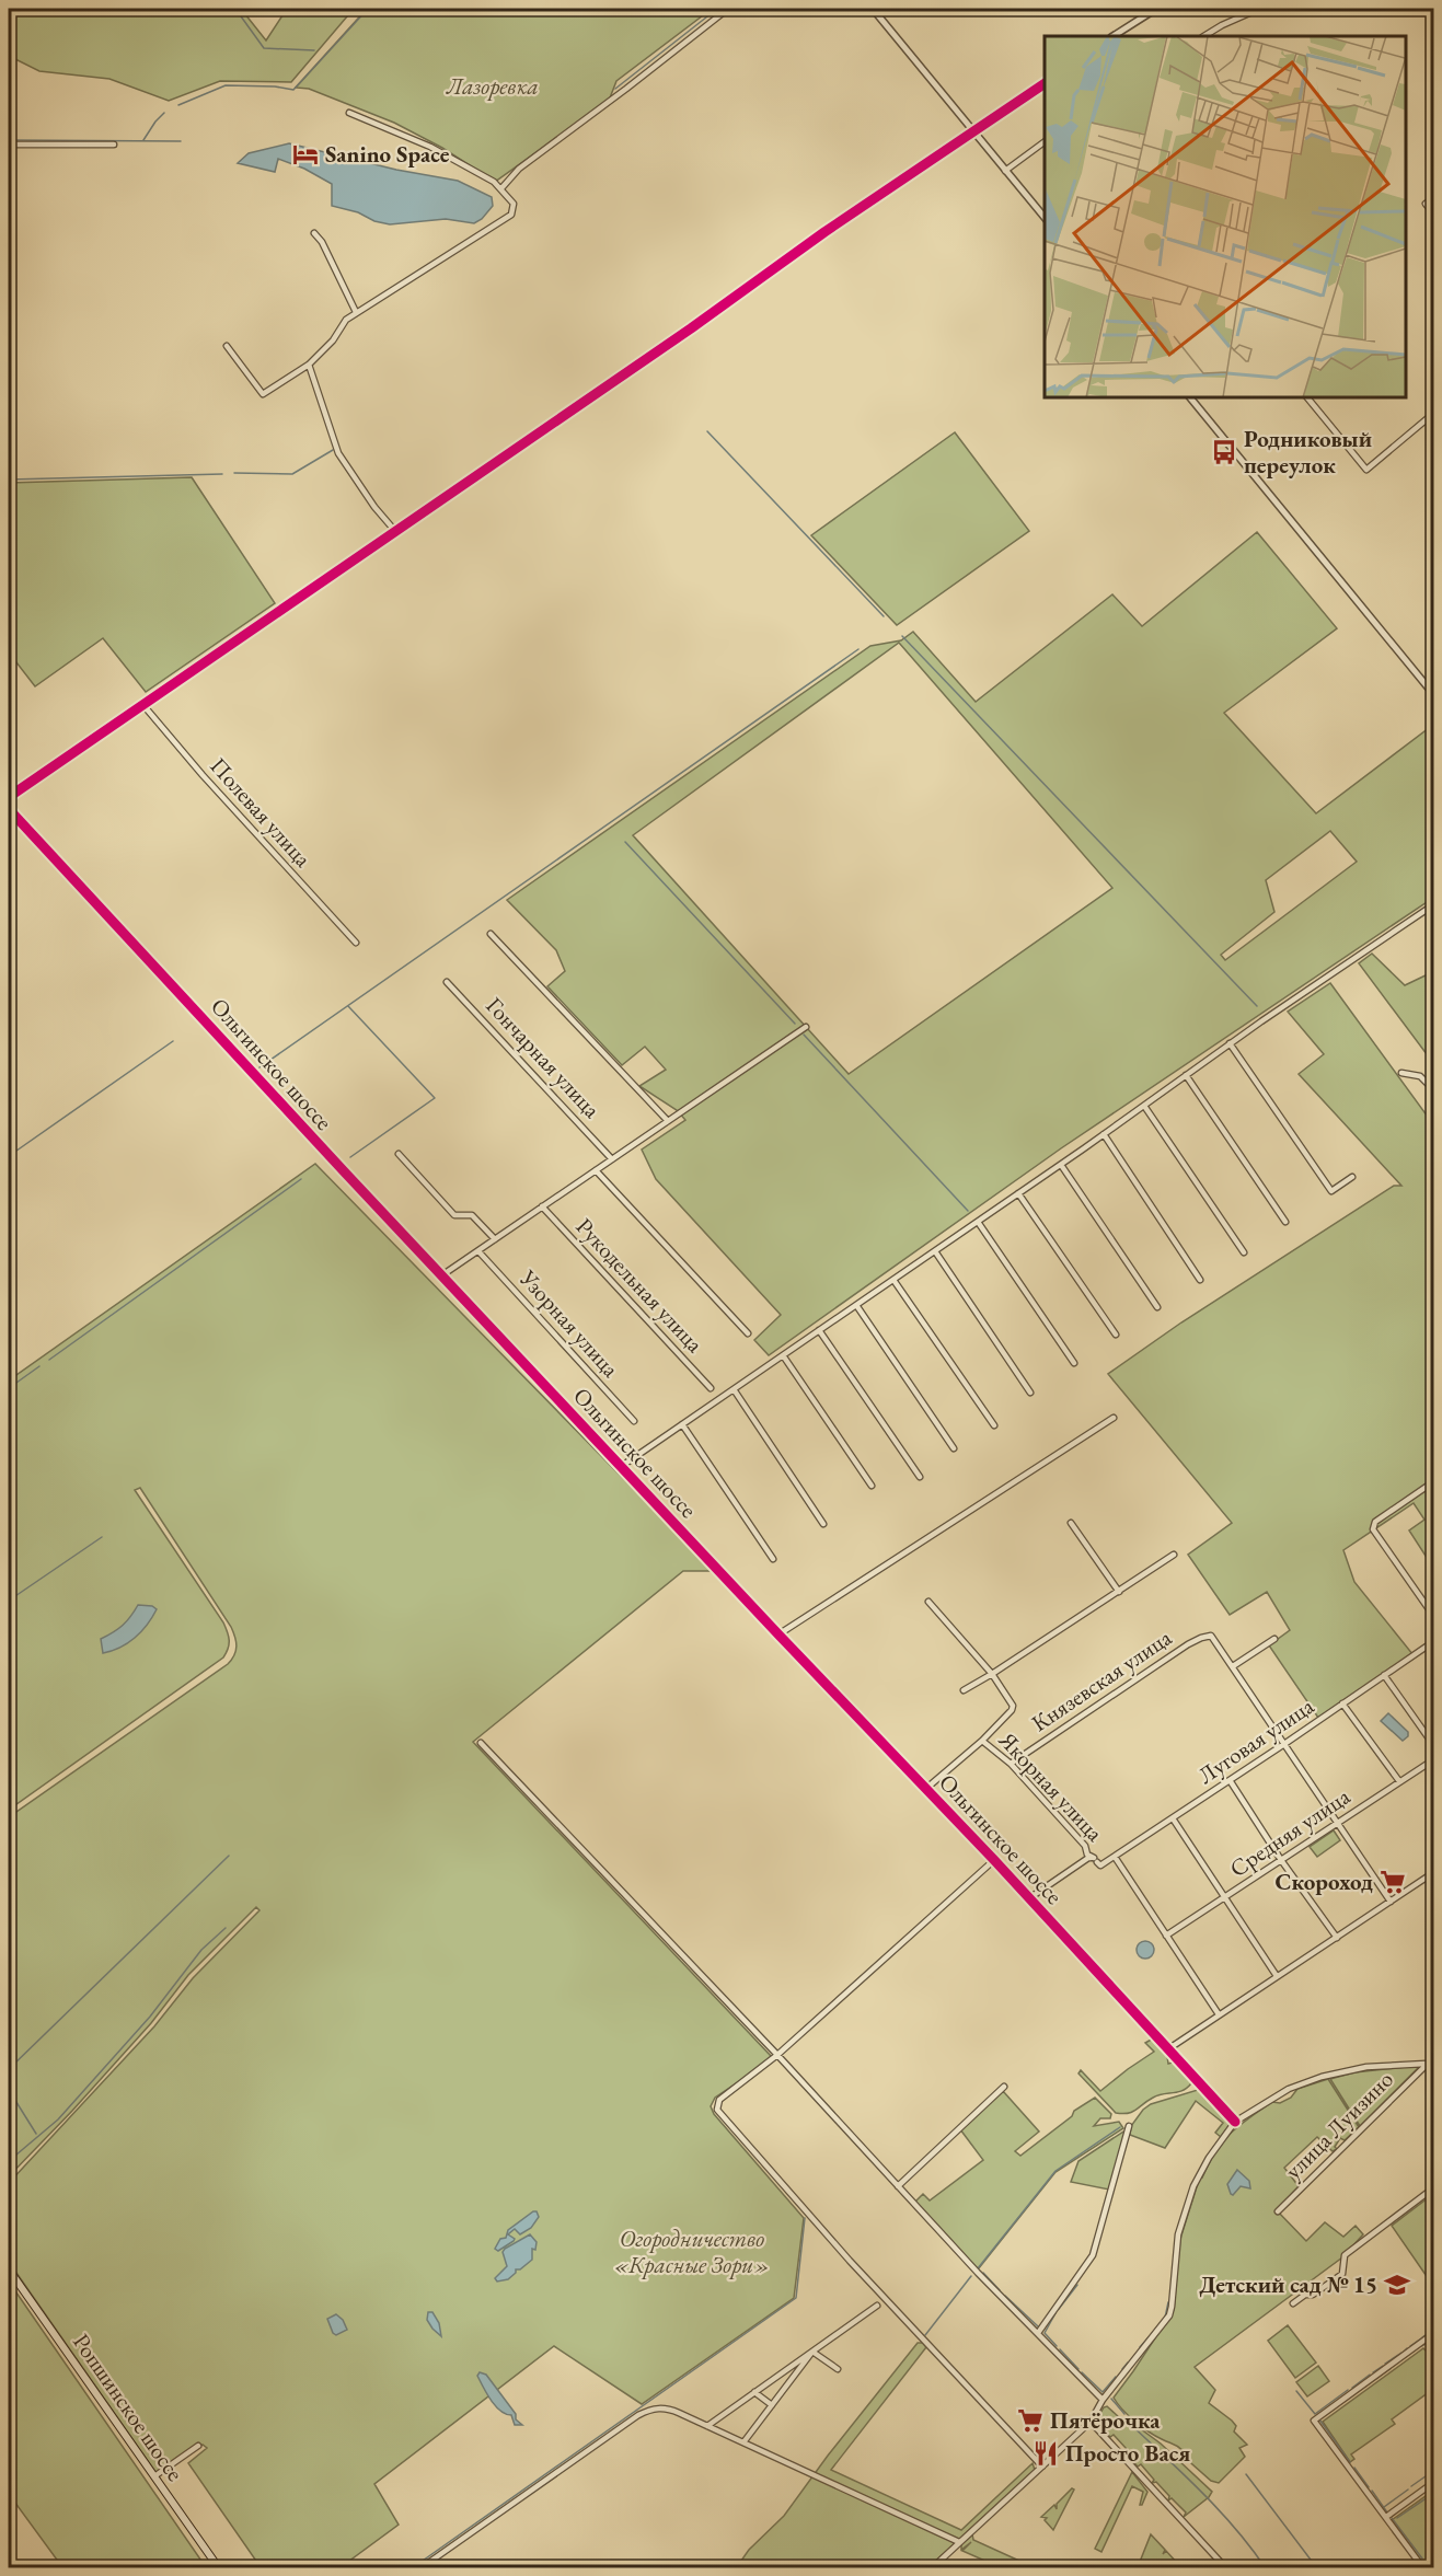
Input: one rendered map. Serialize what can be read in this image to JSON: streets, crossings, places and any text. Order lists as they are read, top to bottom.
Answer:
{
  "streets": {
    "main road": ["Ропшинское шоссе"],
    "street": [
      "Полевая улица",
      "Гончарная улица",
      "Ольгинское шоссе",
      "Рукодельная улица",
      "Узорная улица",
      "Князевская улица",
      "Луговая улица",
      "Якорная улица",
      "Средняя улица",
      "улица Луизино"
    ]
  },
  "crossings": [
    ["Ольгинское шоссе", "Луговая улица"],
    ["Ольгинское шоссе", "улица Луизино"],
    ["Князевская улица", "Якорная улица"],
    ["Луговая улица", "Якорная улица"]
  ],
  "parks": ["Лазоревка", "Огородничество «Красные Зори»"],
  "places": {
    "hotel": ["Sanino Space"],
    "bus stop": ["Родниковый переулок"],
    "supermarket": ["Скороход", "Пятёрочка"],
    "school or university": ["Детский сад № 15"],
    "restaurant": ["Просто Вася"]
  }
}
